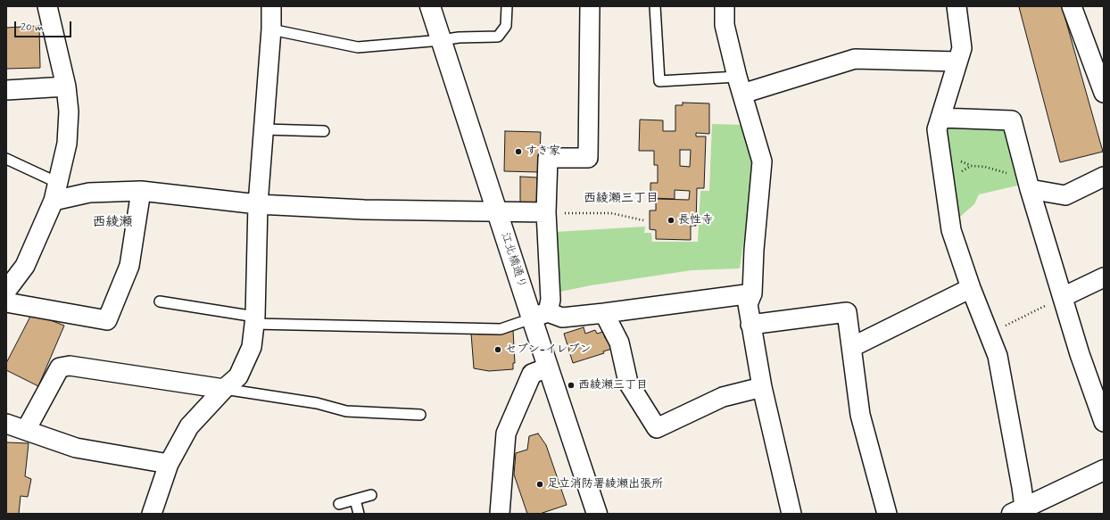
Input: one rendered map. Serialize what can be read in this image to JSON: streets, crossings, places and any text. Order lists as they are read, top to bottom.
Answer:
{
  "streets": {
    "main road": ["江北橋通り"]
  },
  "districts": ["西綾瀬三丁目", "西綾瀬"],
  "places": [
    "すき家",
    "長性寺",
    "セブン-イレブン",
    "西綾瀬三丁目",
    "足立消防署綾瀬出張所"
  ],
  "scale_bar": "20 m"
}
